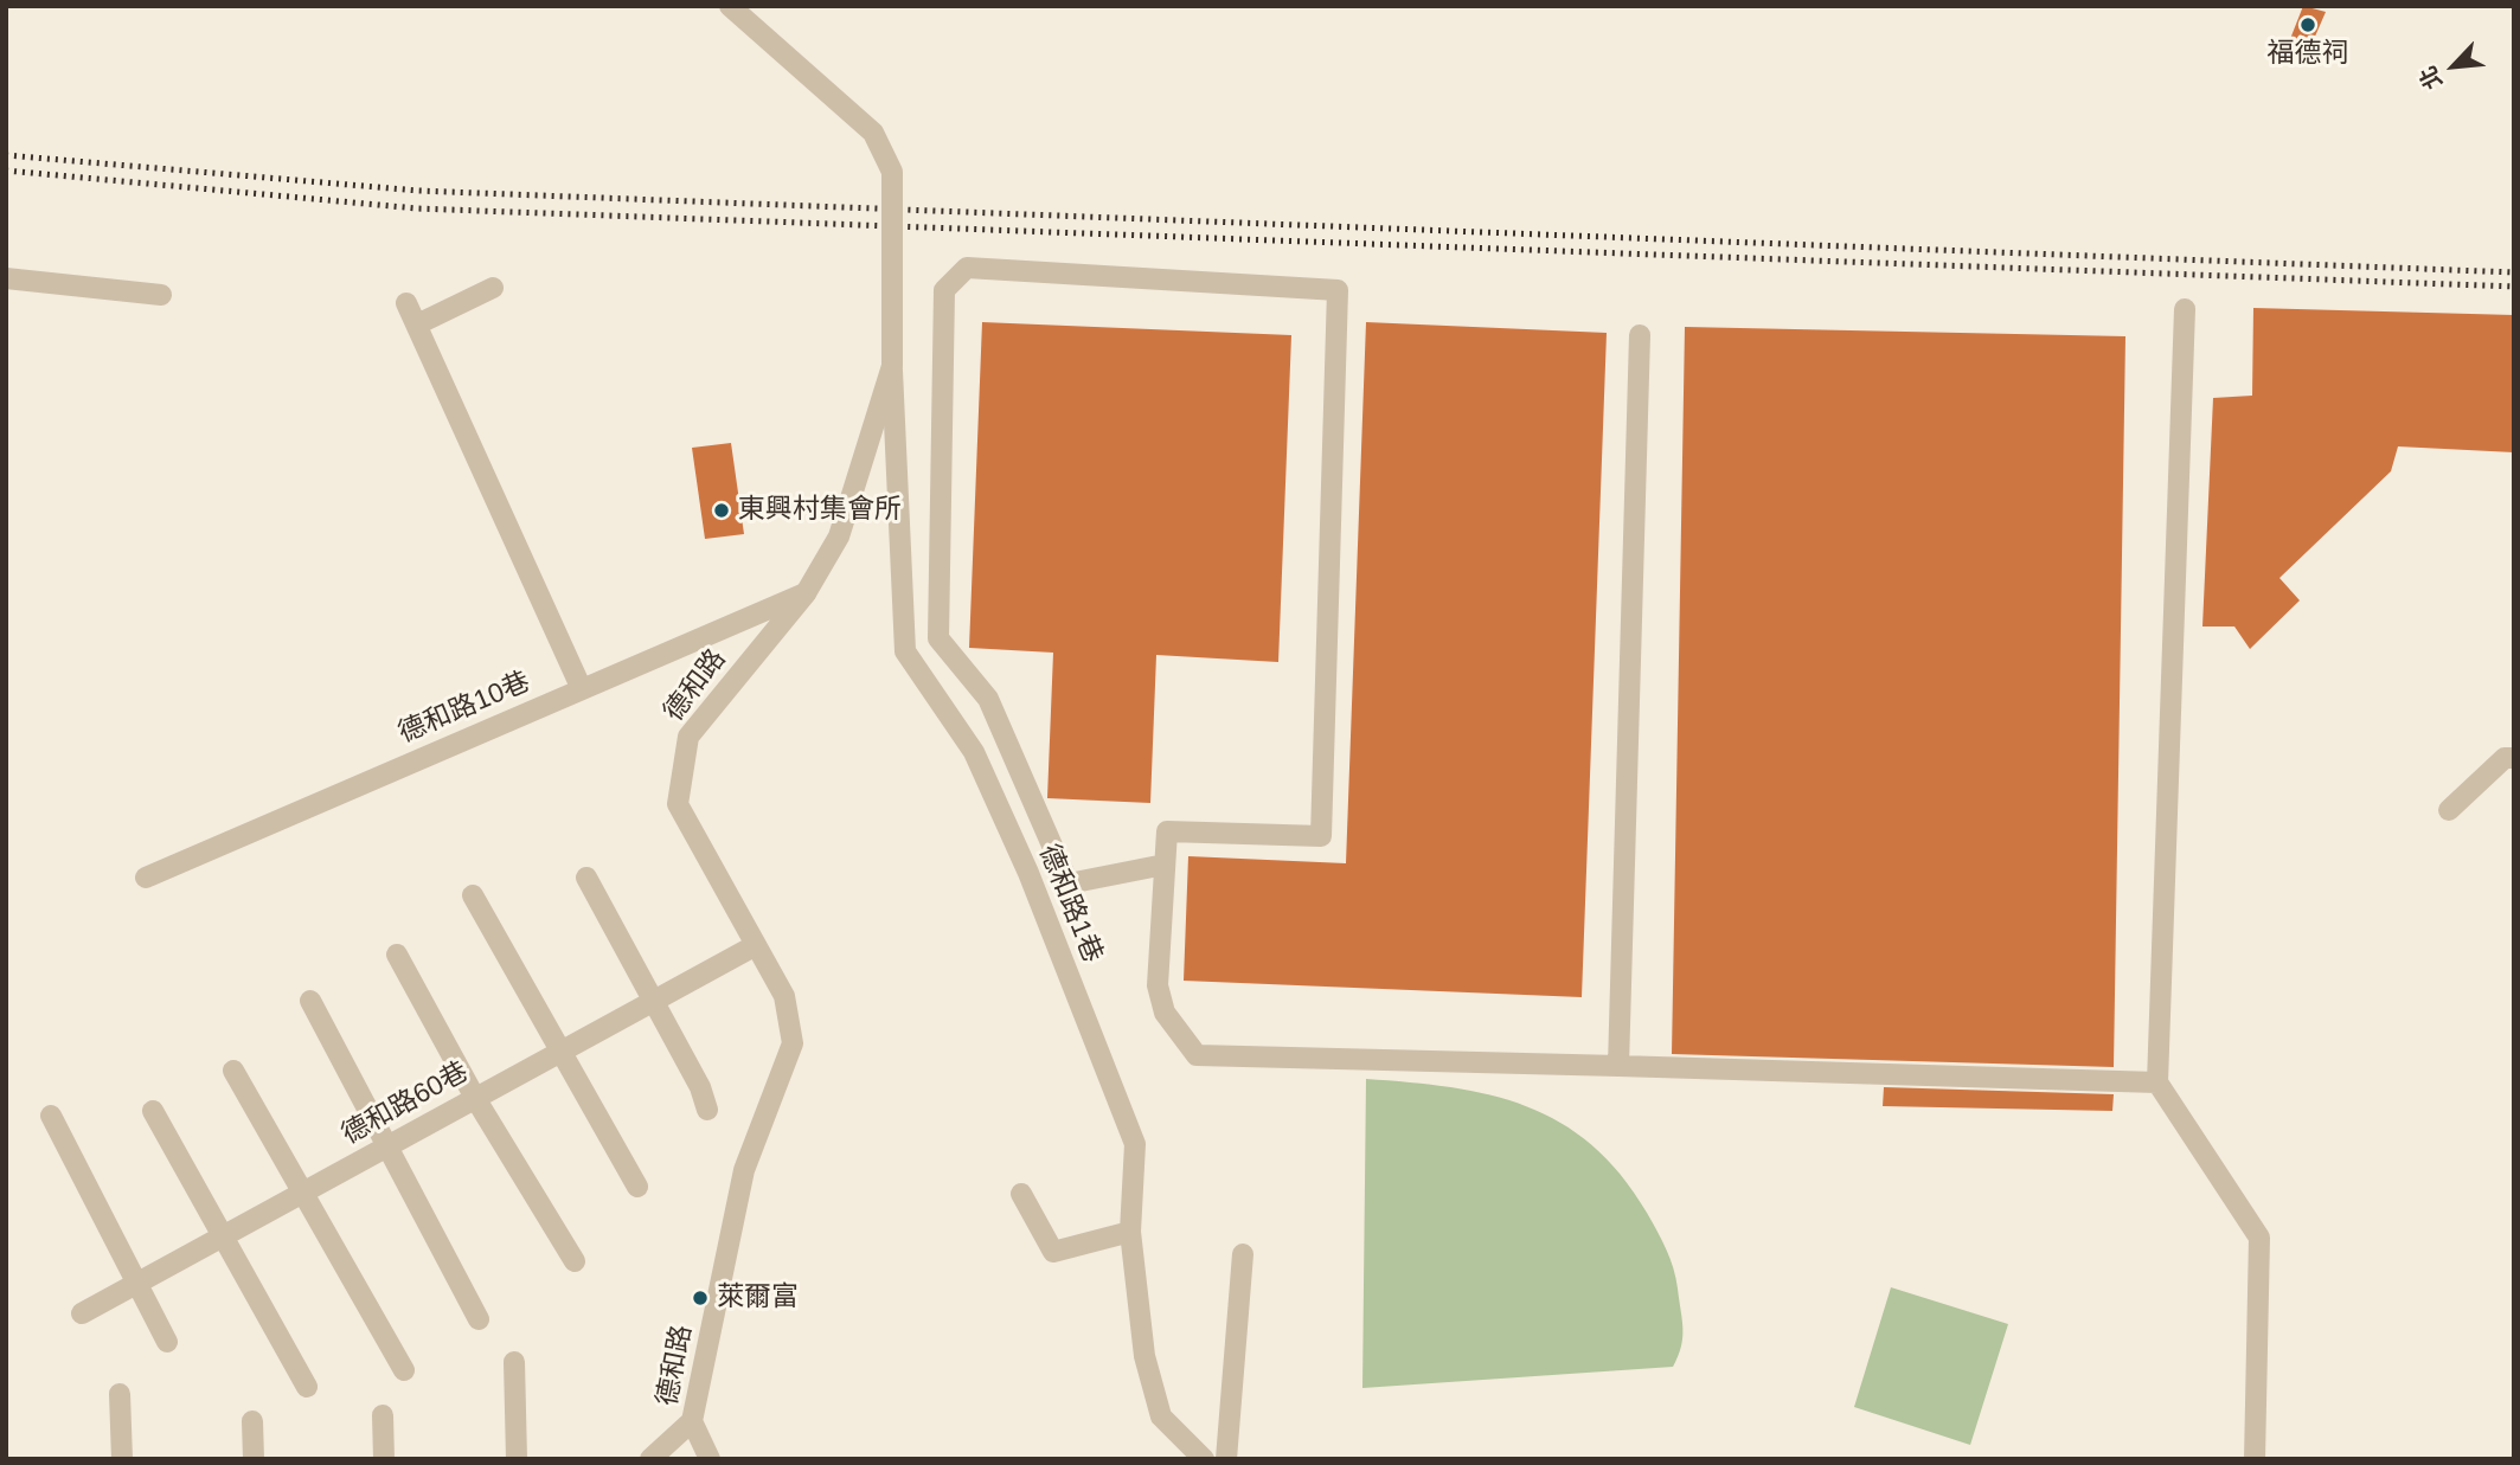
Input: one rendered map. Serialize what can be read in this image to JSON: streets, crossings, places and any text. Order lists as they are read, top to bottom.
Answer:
{
  "streets": {
    "street": [
      "德和路",
      "德和路10巷",
      "德和路1巷",
      "德和路60巷"
    ]
  },
  "crossings": [
    ["德和路", "德和路10巷"],
    ["德和路", "德和路1巷"],
    ["德和路", "德和路60巷"]
  ],
  "places": ["福德祠", "東興村集會所", "萊爾富"],
  "north": "bottom left"
}
